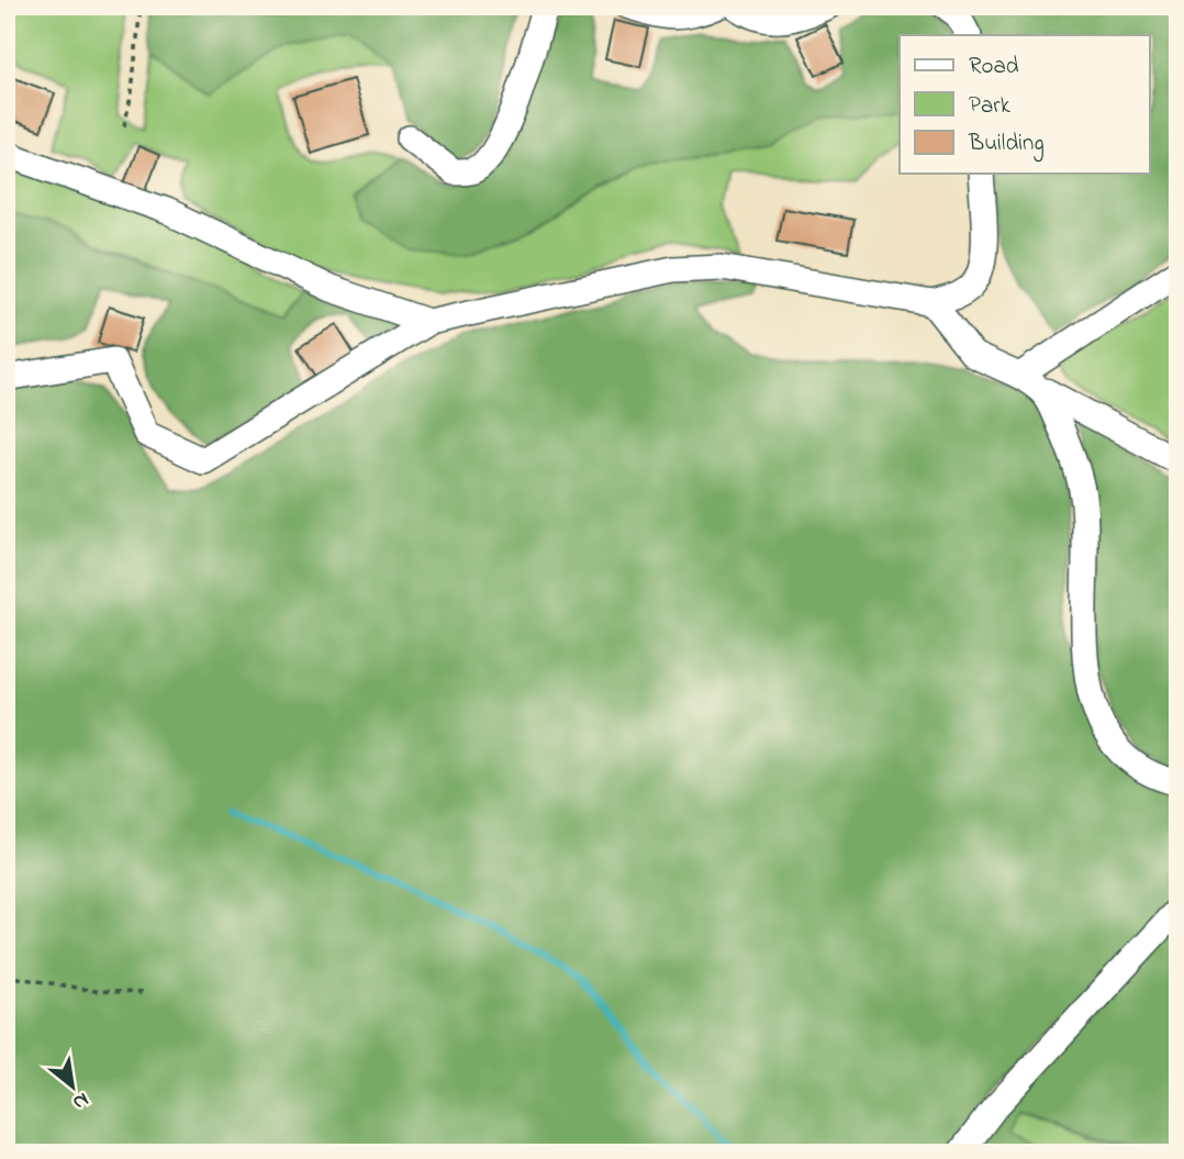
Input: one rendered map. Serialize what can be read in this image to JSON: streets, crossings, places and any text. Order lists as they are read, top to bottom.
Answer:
{
  "legend": ["Road", "Park", "Building"],
  "north": "bottom right"
}
